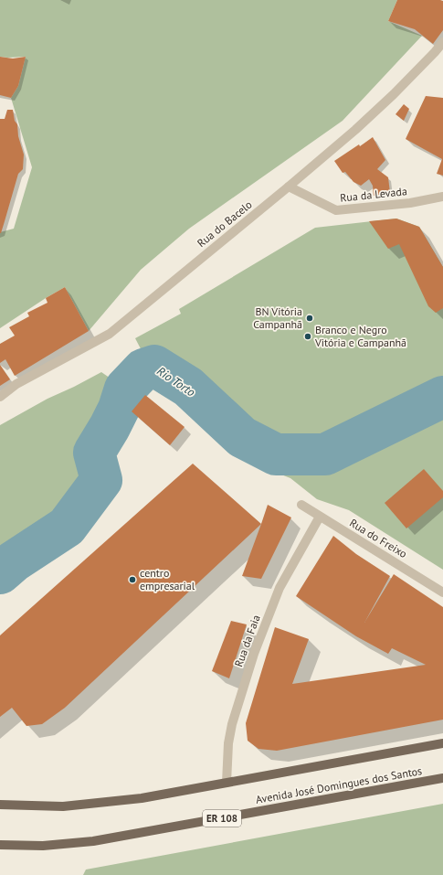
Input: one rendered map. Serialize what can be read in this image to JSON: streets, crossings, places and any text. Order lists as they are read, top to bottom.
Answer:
{
  "streets": {
    "main road": ["Avenida José Domingues dos Santos", "ER 108"],
    "street": [
      "Rua da Levada",
      "Rua do Bacelo",
      "Rua do Freixo",
      "Rua da Faia"
    ]
  },
  "crossings": [
    ["Rua da Levada", "Rua do Bacelo"],
    ["Rua do Freixo", "Rua da Faia"],
    ["Rua da Faia", "Avenida José Domingues dos Santos"]
  ],
  "water": ["Rio Torto"],
  "places": ["BN Vitória Campanhã", "Branco e Negro Vitória e Campanhã", "centro empresarial"]
}
